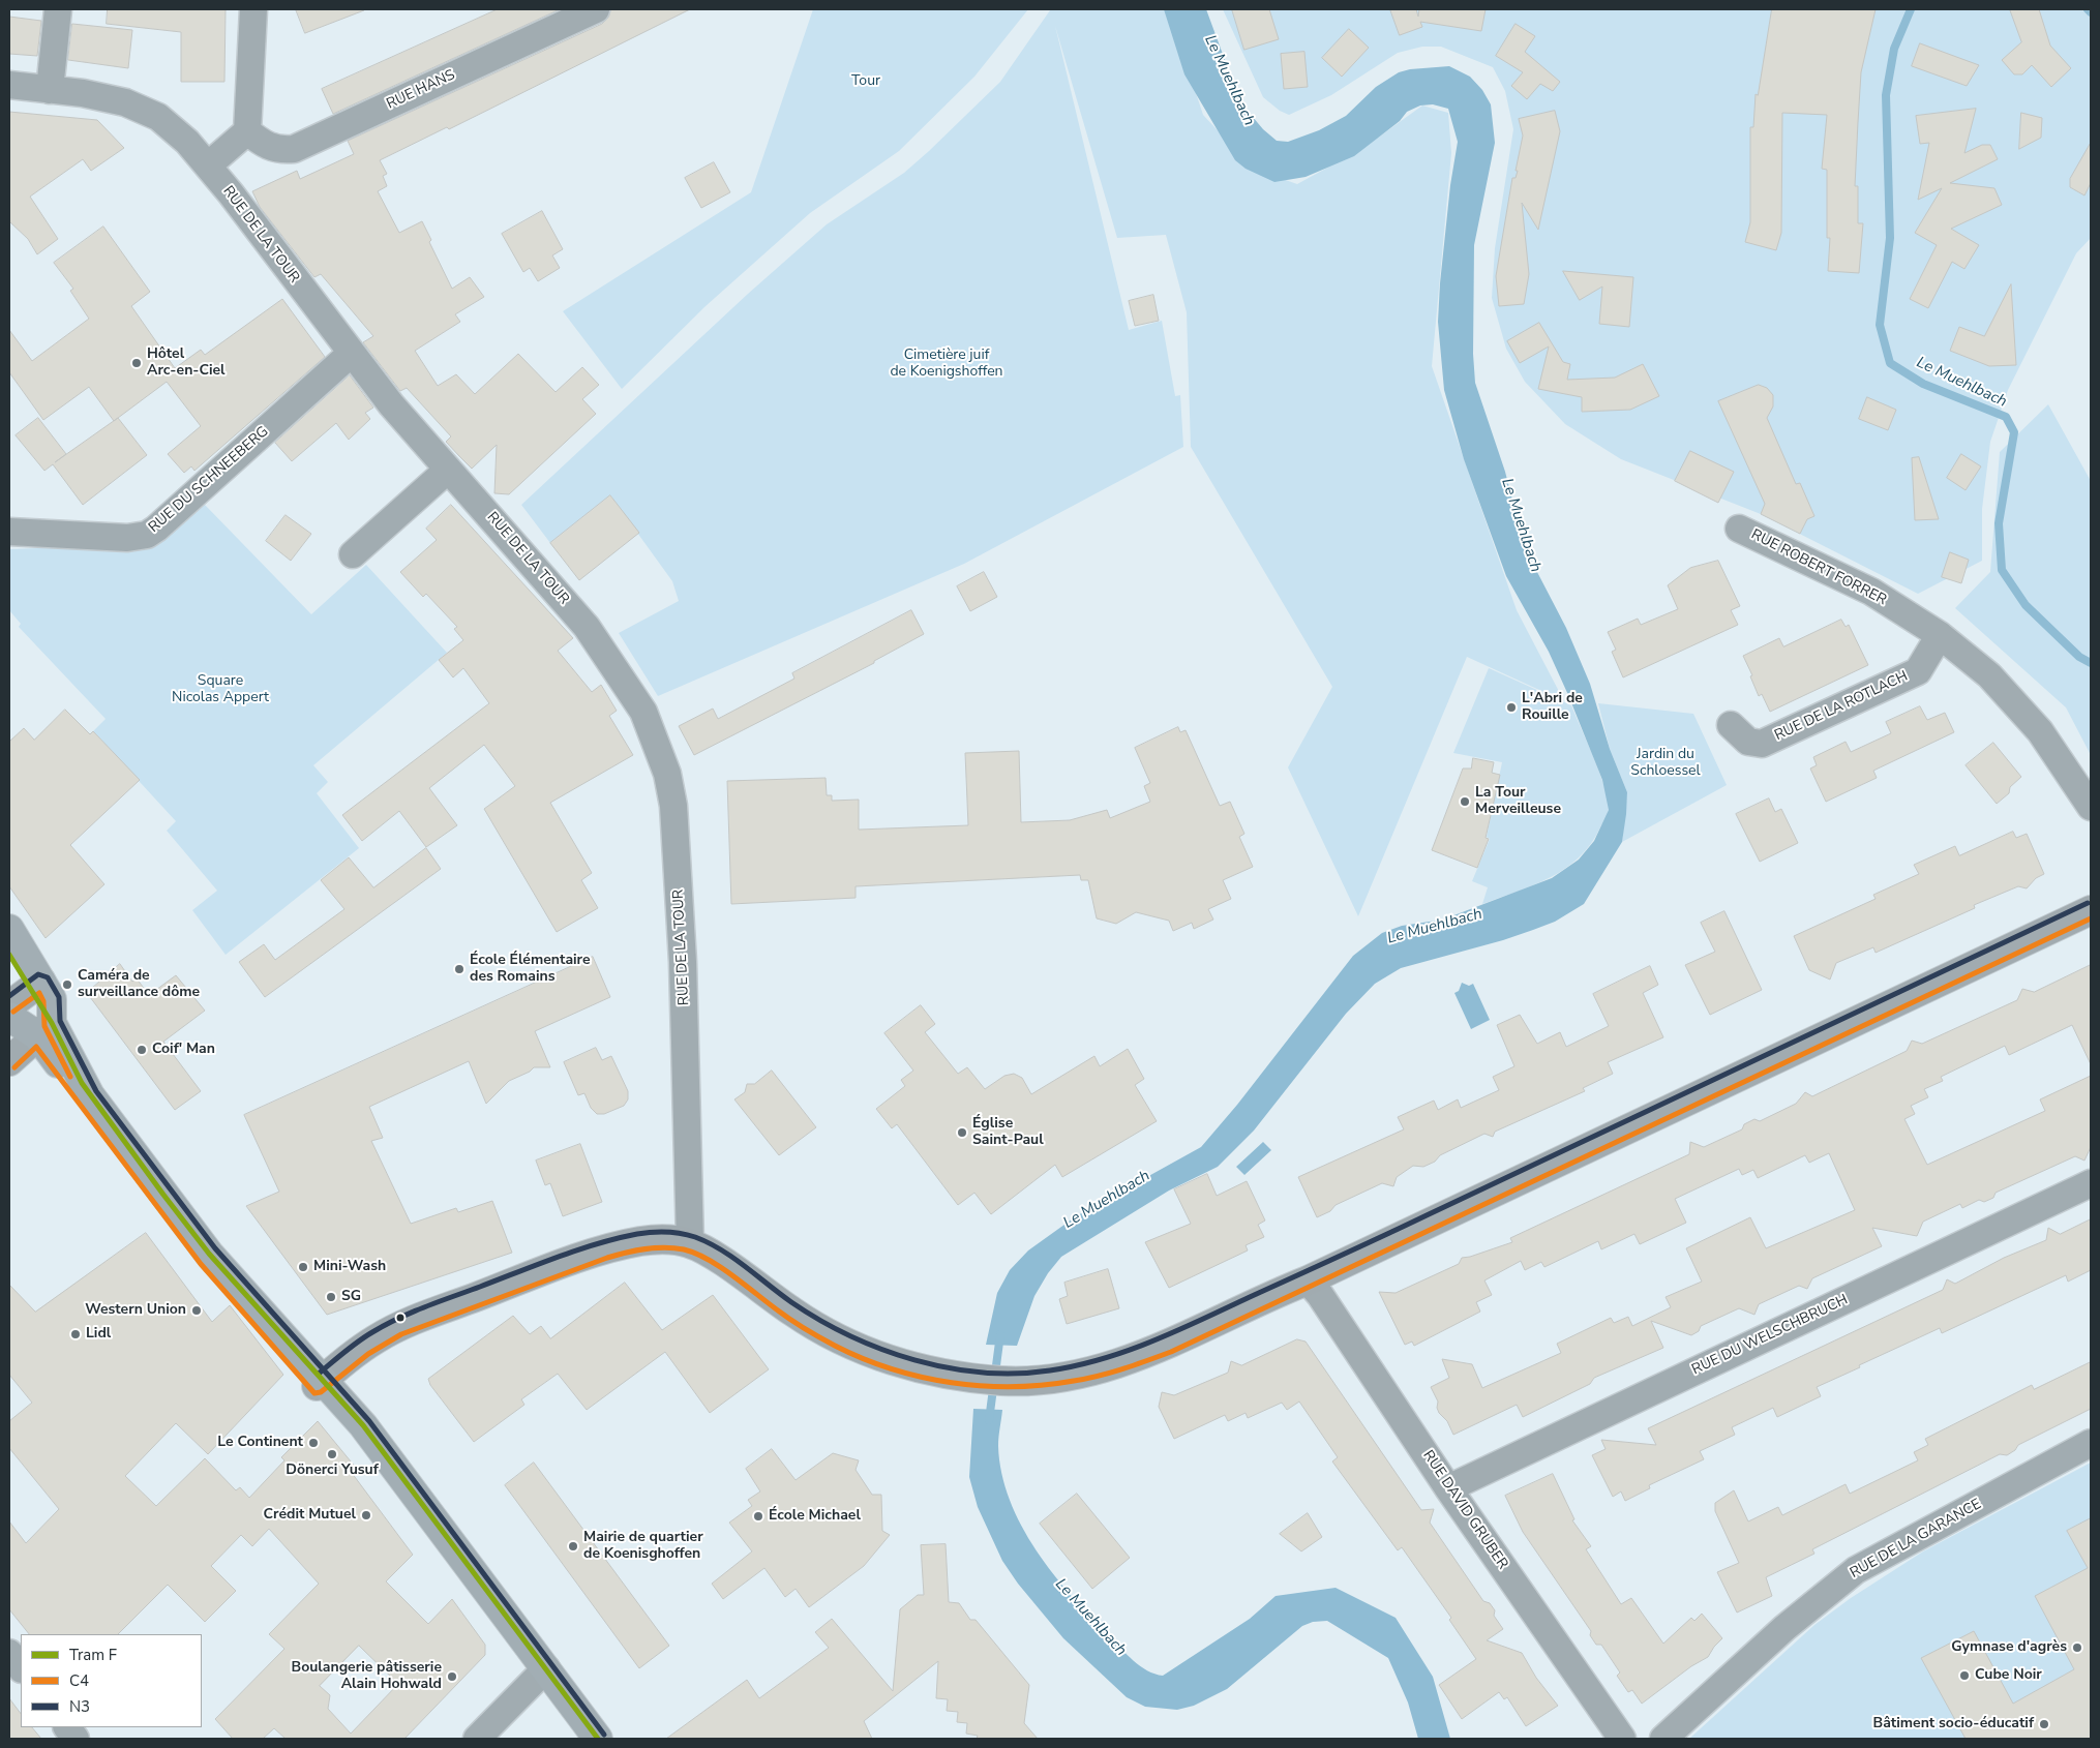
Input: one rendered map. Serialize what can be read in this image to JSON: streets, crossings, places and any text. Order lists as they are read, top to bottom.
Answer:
{
  "streets": {
    "street": [
      "RUE HANS",
      "RUE DE LA TOUR",
      "RUE DU SCHNEEBERG",
      "RUE ROBERT FORRER",
      "RUE DE LA ROTLACH",
      "RUE DU WELSCHBRUCH",
      "RUE DAVID GRUBER",
      "RUE DE LA GARANCE"
    ]
  },
  "crossings": [
    ["RUE DE LA TOUR", "RUE DU SCHNEEBERG"],
    ["RUE ROBERT FORRER", "RUE DE LA ROTLACH"],
    ["RUE DU WELSCHBRUCH", "RUE DAVID GRUBER"]
  ],
  "water": ["Le Muehlbach"],
  "parks": [
    "Tour",
    "Cimetière juif de Koenigshoffen",
    "Square Nicolas Appert",
    "Jardin du Schloessel"
  ],
  "places": [
    "Hôtel Arc-en-Ciel",
    "L'Abri de Rouille",
    "La Tour Merveilleuse",
    "École Élémentaire des Romains",
    "Caméra de surveillance dôme",
    "Coif' Man",
    "Église Saint-Paul",
    "Mini-Wash",
    "SG",
    "Western Union",
    "Lidl",
    "Le Continent",
    "Dönerci Yusuf",
    "Crédit Mutuel",
    "École Michael",
    "Mairie de quartier de Koenisghoffen",
    "Gymnase d'agrès",
    "Cube Noir",
    "Boulangerie pâtisserie Alain Hohwald",
    "Bâtiment socio-éducatif"
  ],
  "lines": ["transit line N3", "transit line C4", "tram line F"],
  "legend": ["Tram F", "C4", "N3"]
}
